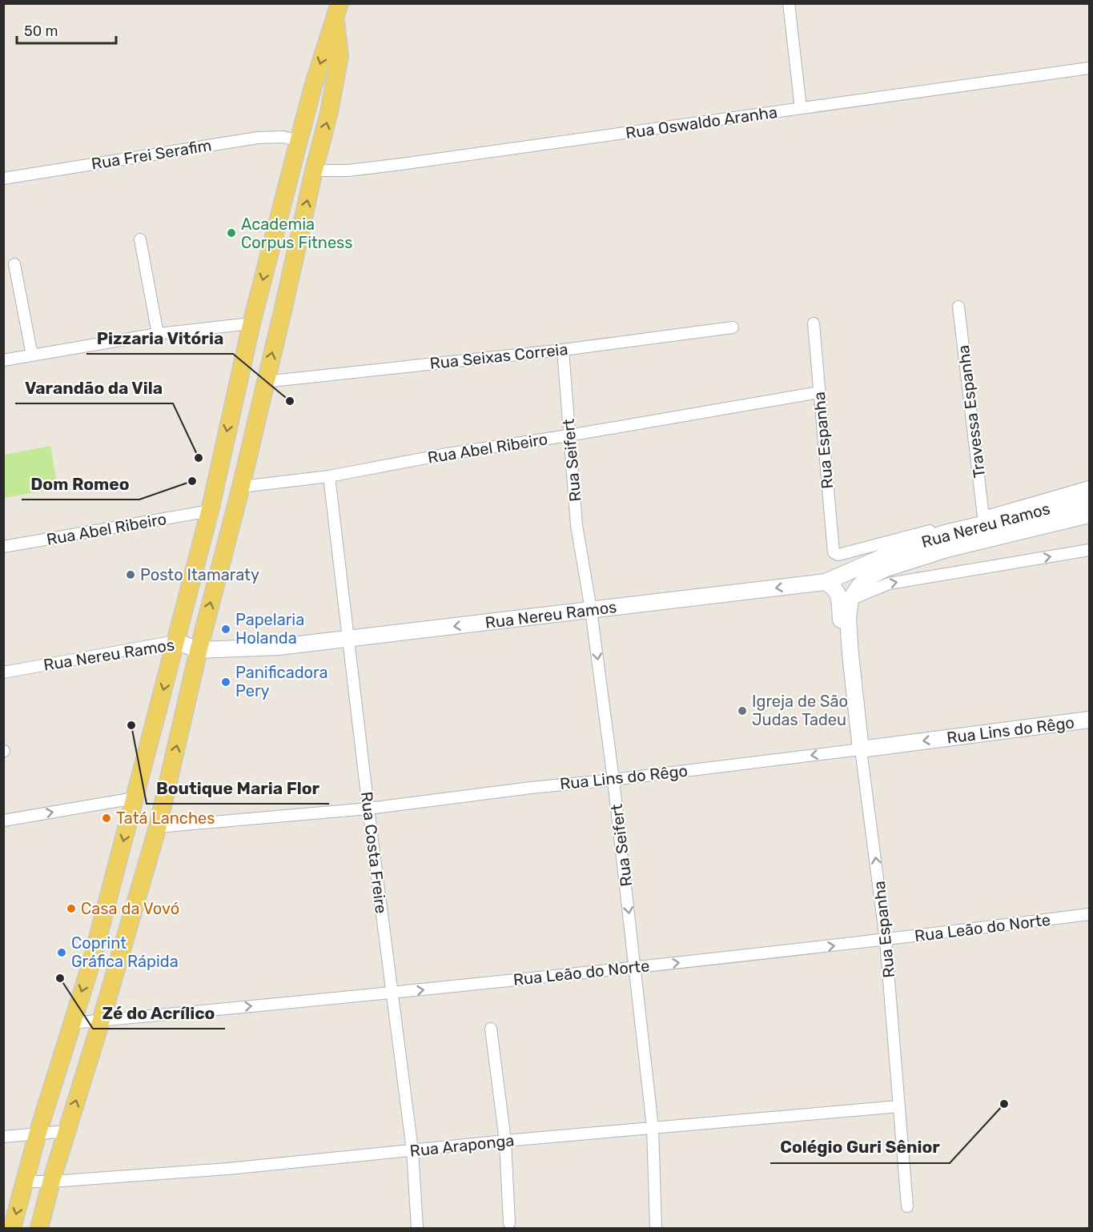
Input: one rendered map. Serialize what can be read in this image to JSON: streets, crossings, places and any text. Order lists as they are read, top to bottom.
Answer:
{
  "streets": {
    "street": [
      "Rua Oswaldo Aranha",
      "Rua Frei Serafim",
      "Rua Seixas Correia",
      "Travessa Espanha",
      "Rua Espanha",
      "Rua Abel Ribeiro",
      "Rua Seifert",
      "Rua Nereu Ramos",
      "Rua Lins do Rêgo",
      "Rua Costa Freire",
      "Rua Leão do Norte",
      "Rua Araponga"
    ]
  },
  "crossings": [
    ["Rua Seixas Correia", "Rua Seifert"],
    ["Travessa Espanha", "Rua Nereu Ramos"],
    ["Rua Espanha", "Rua Abel Ribeiro"],
    ["Rua Espanha", "Rua Nereu Ramos"],
    ["Rua Espanha", "Rua Lins do Rêgo"],
    ["Rua Espanha", "Rua Leão do Norte"],
    ["Rua Espanha", "Rua Araponga"],
    ["Rua Abel Ribeiro", "Rua Seifert"],
    ["Rua Abel Ribeiro", "Rua Costa Freire"],
    ["Rua Seifert", "Rua Nereu Ramos"],
    ["Rua Seifert", "Rua Lins do Rêgo"],
    ["Rua Seifert", "Rua Leão do Norte"],
    ["Rua Seifert", "Rua Araponga"],
    ["Rua Nereu Ramos", "Rua Costa Freire"],
    ["Rua Lins do Rêgo", "Rua Costa Freire"],
    ["Rua Costa Freire", "Rua Leão do Norte"],
    ["Rua Costa Freire", "Rua Araponga"]
  ],
  "one_way": ["Rua Seifert", "Rua Lins do Rêgo", "Rua Leão do Norte"],
  "places": [
    "Academia Corpus Fitness",
    "Pizzaria Vitória",
    "Varandão da Vila",
    "Dom Romeo",
    "Posto Itamaraty",
    "Papelaria Holanda",
    "Panificadora Pery",
    "Igreja de São Judas Tadeu",
    "Boutique Maria Flor",
    "Tatá Lanches",
    "Casa da Vovó",
    "Coprint Gráfica Rápida",
    "Zé do Acrílico",
    "Colégio Guri Sênior"
  ],
  "scale_bar": "50 m"
}
